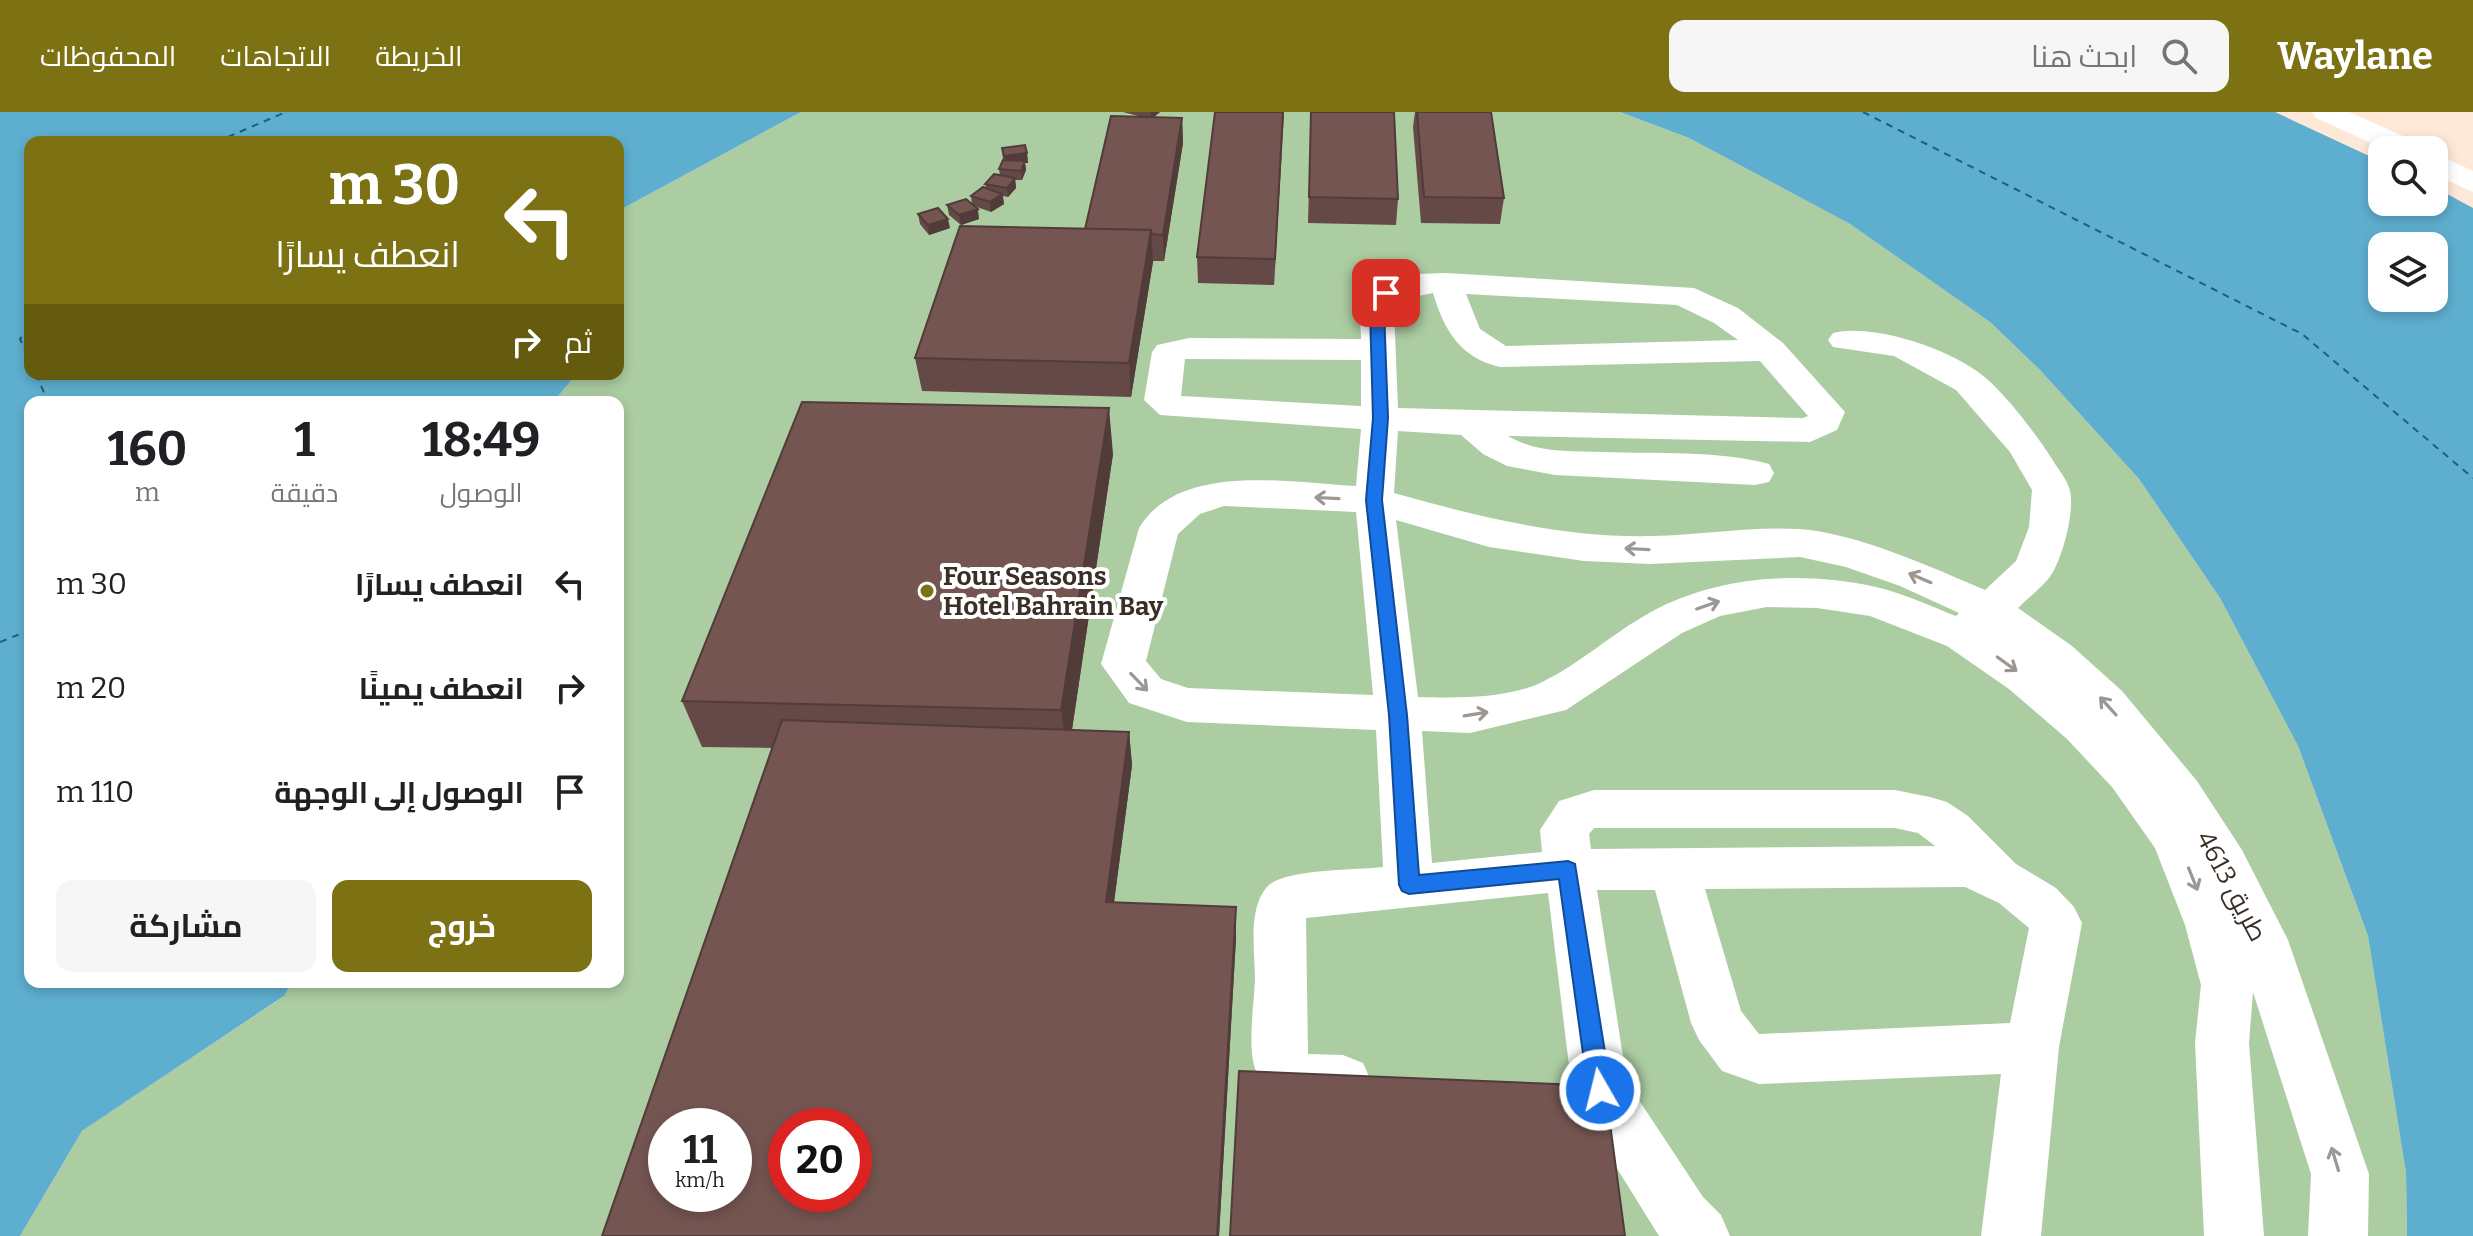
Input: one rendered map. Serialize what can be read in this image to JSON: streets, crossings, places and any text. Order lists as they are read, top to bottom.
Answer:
{
  "streets": {
    "street": ["طريق 4613"]
  },
  "places": ["Four Seasons Hotel Bahrain Bay"],
  "page": {
    "header": "Waylane",
    "search": "ابحث هنا",
    "nav": ["الخريطة", "الاتجاهات", "المحفوظات"],
    "turn": ["30 m", "انعطف يسارًا"],
    "then": "ثم",
    "eta": [
      "18:49",
      "الوصول",
      "1",
      "دقيقة",
      "160",
      "m"
    ],
    "list": [
      {
        "name": "انعطف يسارًا",
        "value": "30 m"
      },
      {
        "name": "انعطف يمينًا",
        "value": "20 m"
      },
      {
        "name": "الوصول إلى الوجهة",
        "value": "110 m"
      }
    ],
    "buttons": ["خروج", "مشاركة"],
    "speed": "11 km/h",
    "limit": "20"
  }
}
